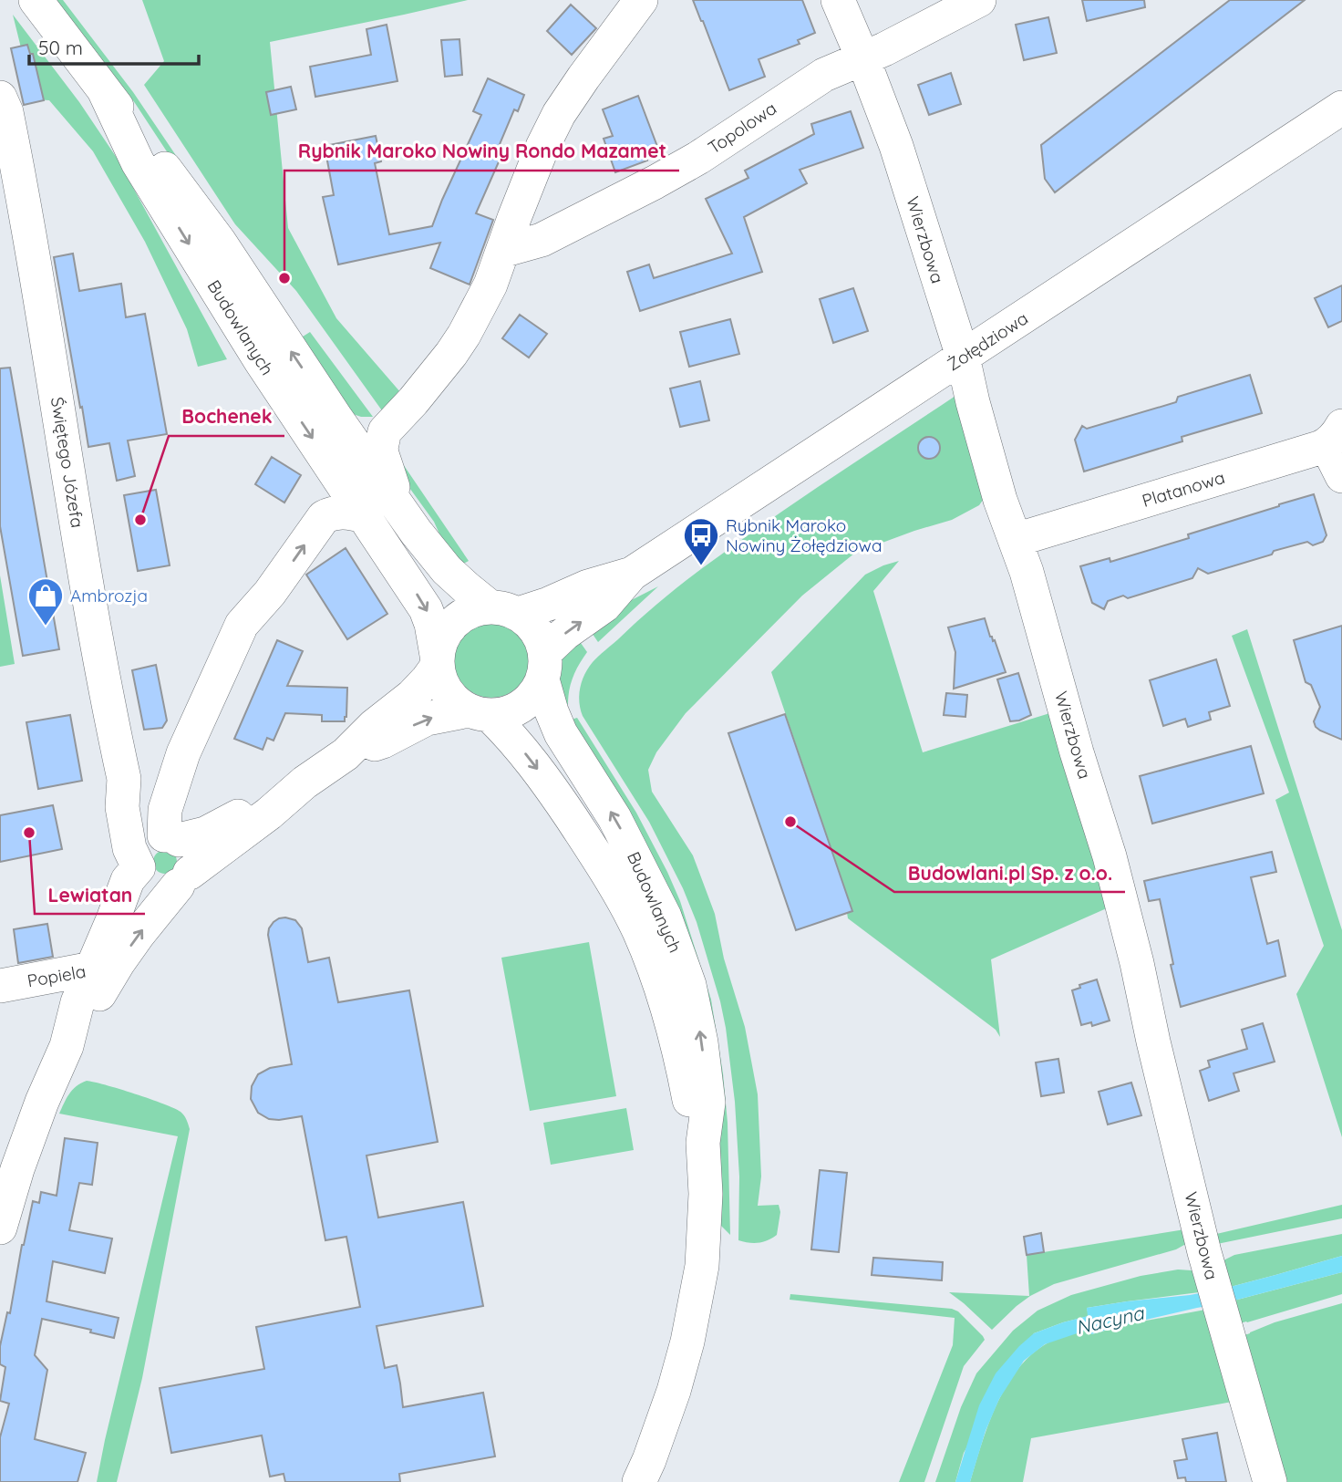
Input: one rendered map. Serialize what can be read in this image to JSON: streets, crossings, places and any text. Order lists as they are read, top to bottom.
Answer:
{
  "streets": {
    "street": [
      "Topolowa",
      "Wierzbowa",
      "Budowlanych",
      "Żołędziowa",
      "Świętego Józefa",
      "Platanowa",
      "Popiela"
    ]
  },
  "crossings": [
    ["Topolowa", "Wierzbowa"],
    ["Wierzbowa", "Żołędziowa"],
    ["Wierzbowa", "Platanowa"],
    ["Budowlanych", "Żołędziowa"]
  ],
  "water": ["Nacyna"],
  "places": {
    "other": [
      "Rybnik Maroko Nowiny Rondo Mazamet",
      "Bochenek",
      "Budowlani.pl Sp. z o.o.",
      "Lewiatan"
    ],
    "bus stop": ["Rybnik Maroko Nowiny Żołędziowa"],
    "shop": ["Ambrozja"]
  },
  "scale_bar": "50 m"
}
